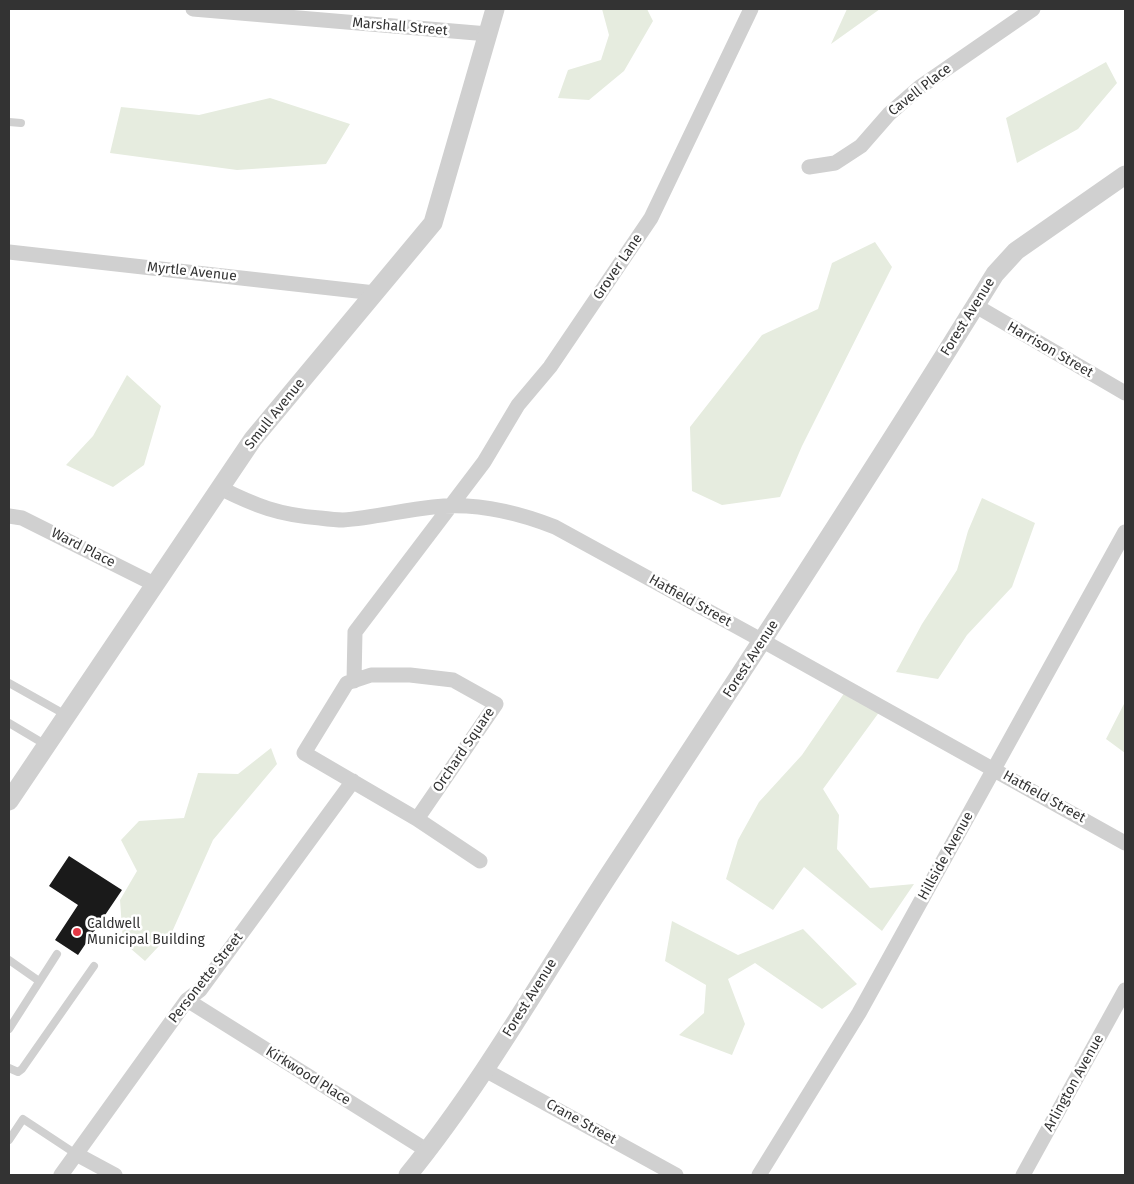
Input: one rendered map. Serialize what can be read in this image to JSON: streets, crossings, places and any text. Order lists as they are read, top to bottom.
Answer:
{
  "streets": {
    "street": [
      "Marshall Street",
      "Cavell Place",
      "Grover Lane",
      "Myrtle Avenue",
      "Forest Avenue",
      "Harrison Street",
      "Smull Avenue",
      "Ward Place",
      "Hatfield Street",
      "Orchard Square",
      "Hillside Avenue",
      "Personette Street",
      "Kirkwood Place",
      "Arlington Avenue",
      "Crane Street"
    ]
  },
  "crossings": [
    ["Marshall Street", "Smull Avenue"],
    ["Grover Lane", "Hatfield Street"],
    ["Myrtle Avenue", "Smull Avenue"],
    ["Forest Avenue", "Harrison Street"],
    ["Forest Avenue", "Hatfield Street"],
    ["Forest Avenue", "Kirkwood Place"],
    ["Forest Avenue", "Crane Street"],
    ["Smull Avenue", "Ward Place"],
    ["Smull Avenue", "Hatfield Street"],
    ["Hatfield Street", "Hillside Avenue"],
    ["Personette Street", "Kirkwood Place"]
  ],
  "places": ["Caldwell Municipal Building"]
}
